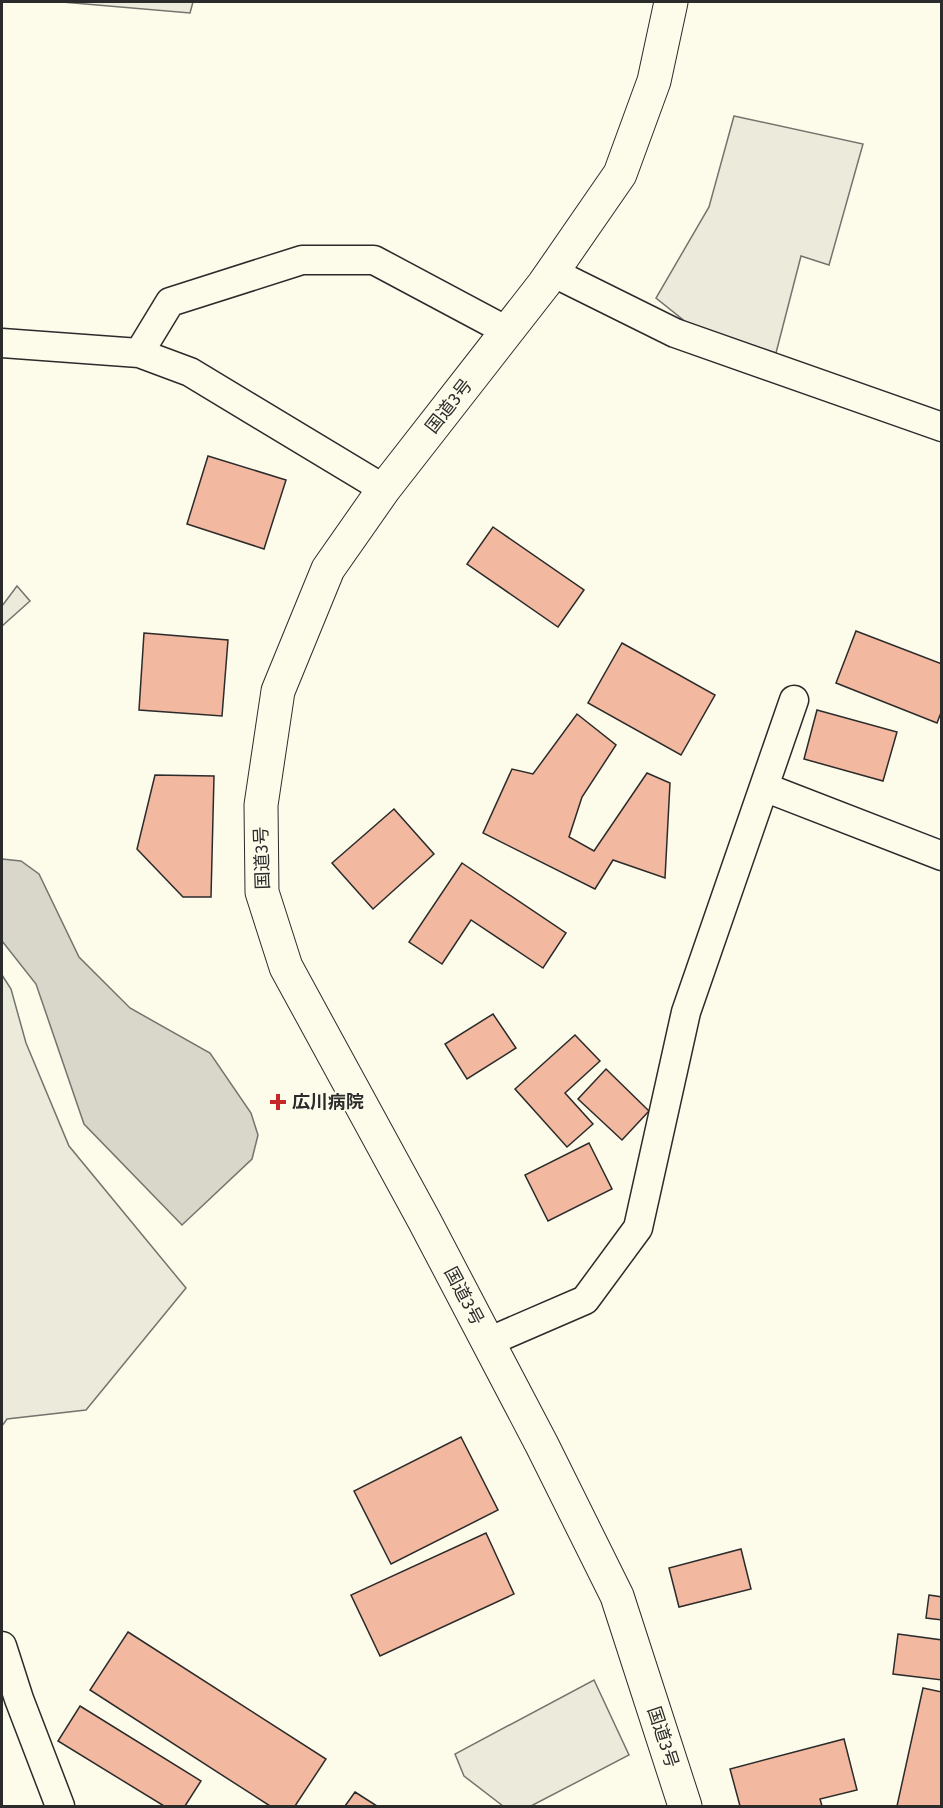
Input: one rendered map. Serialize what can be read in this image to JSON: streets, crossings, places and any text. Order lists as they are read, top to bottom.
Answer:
{
  "streets": {
    "highway": ["国道3号"]
  },
  "places": {
    "health": ["広川病院"]
  }
}
